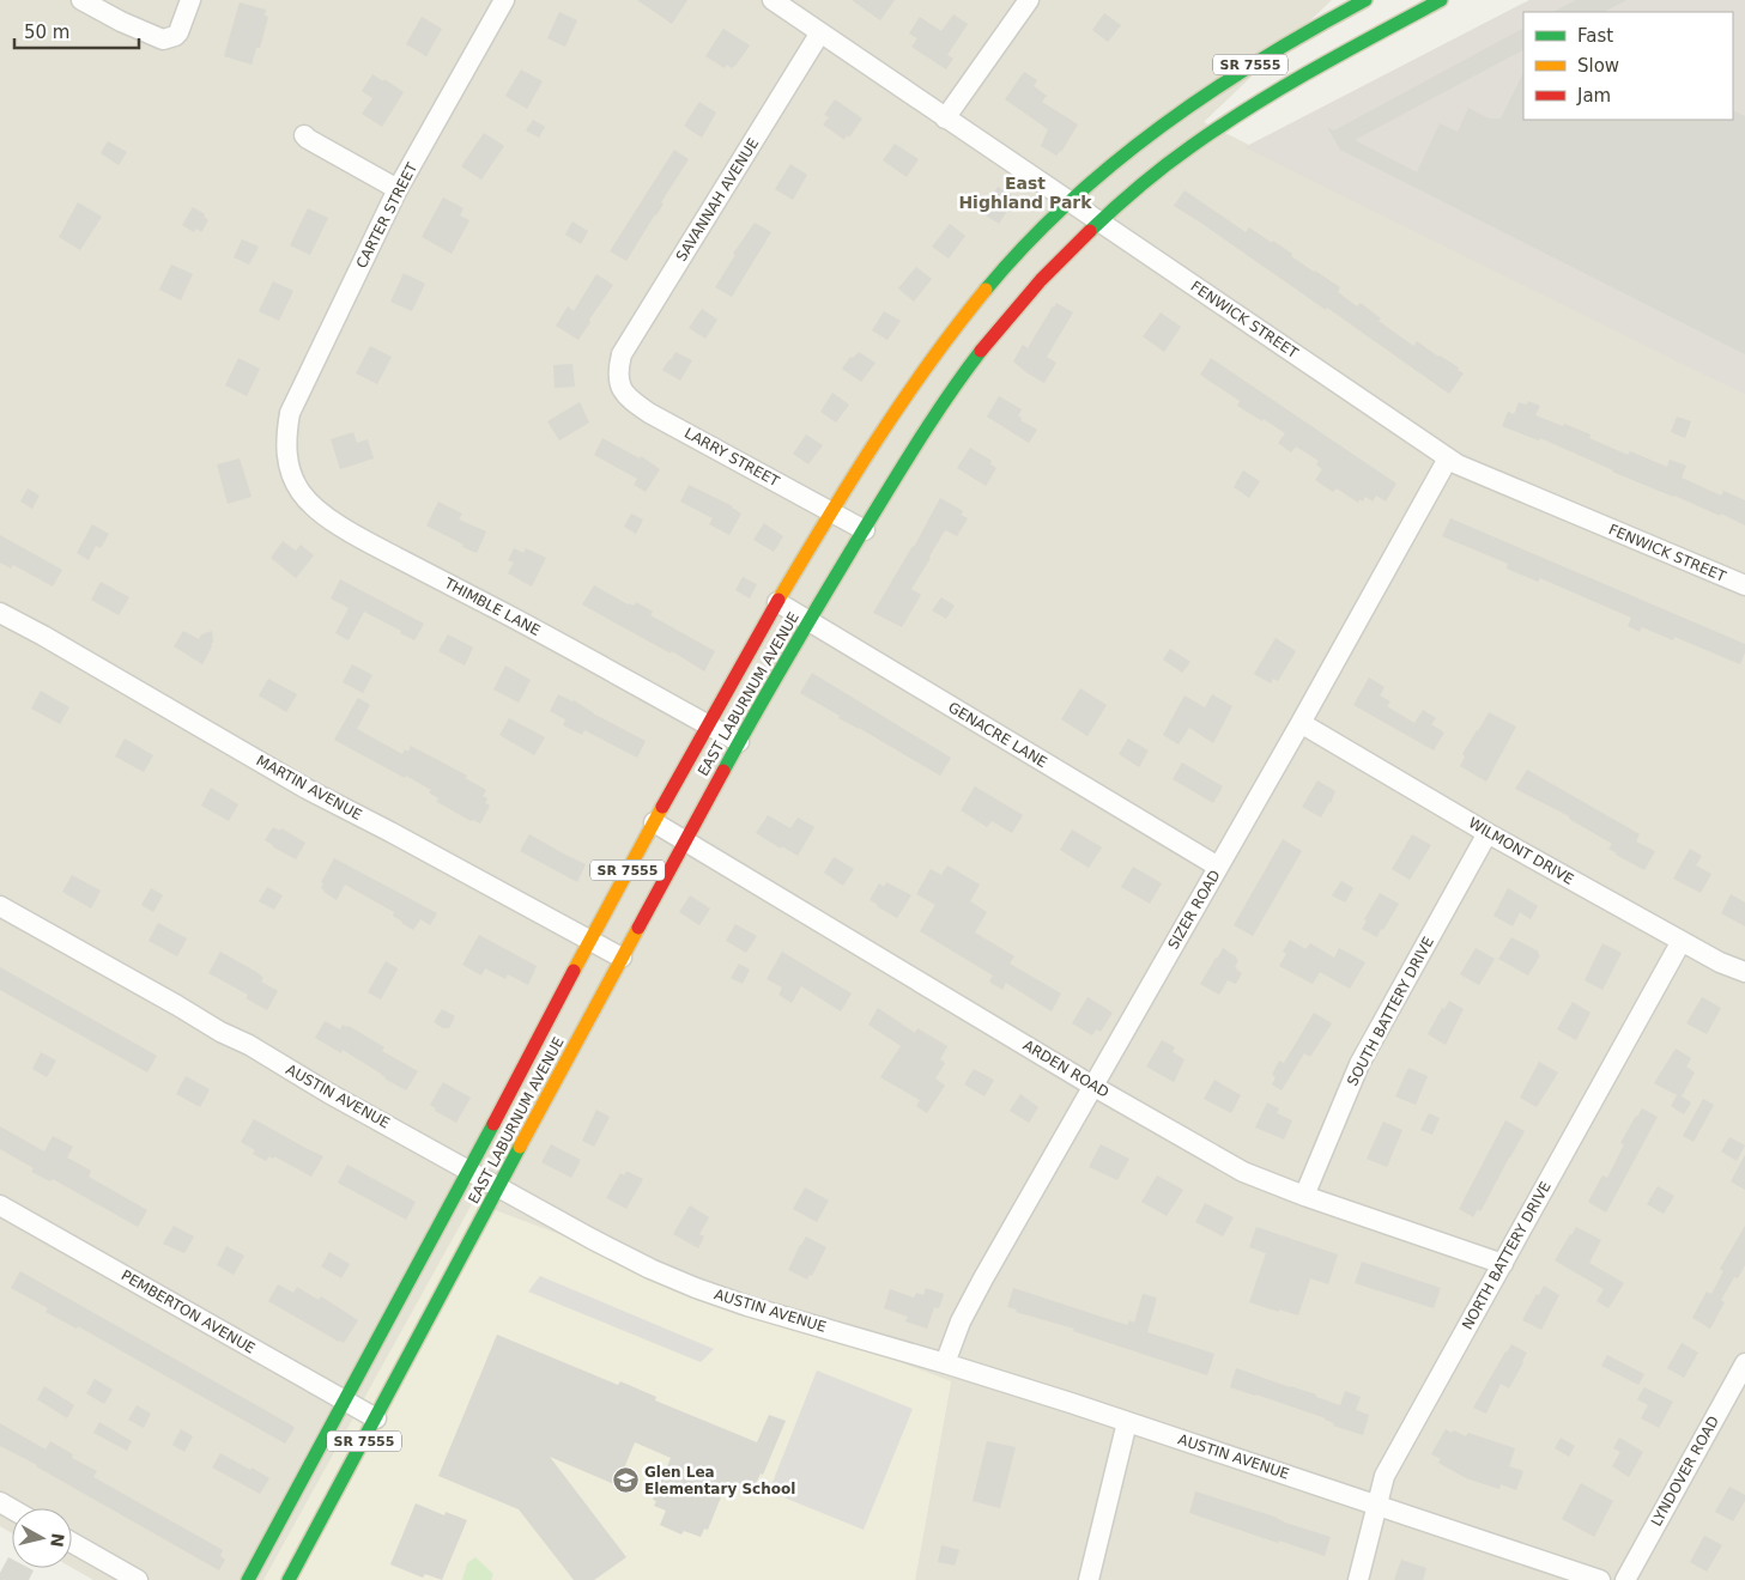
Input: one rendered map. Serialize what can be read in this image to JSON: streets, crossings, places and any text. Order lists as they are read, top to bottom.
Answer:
{
  "streets": {
    "main road": ["SR 7555", "EAST LABURNUM AVENUE"],
    "street": [
      "SAVANNAH AVENUE",
      "CARTER STREET",
      "FENWICK STREET",
      "LARRY STREET",
      "THIMBLE LANE",
      "GENACRE LANE",
      "MARTIN AVENUE",
      "WILMONT DRIVE",
      "SIZER ROAD",
      "SOUTH BATTERY DRIVE",
      "ARDEN ROAD",
      "AUSTIN AVENUE",
      "NORTH BATTERY DRIVE",
      "PEMBERTON AVENUE",
      "LYNDOVER ROAD"
    ]
  },
  "crossings": [
    ["SAVANNAH AVENUE", "FENWICK STREET"],
    ["SAVANNAH AVENUE", "LARRY STREET"],
    ["CARTER STREET", "THIMBLE LANE"],
    ["FENWICK STREET", "EAST LABURNUM AVENUE"],
    ["FENWICK STREET", "SIZER ROAD"],
    ["LARRY STREET", "EAST LABURNUM AVENUE"],
    ["THIMBLE LANE", "EAST LABURNUM AVENUE"],
    ["EAST LABURNUM AVENUE", "GENACRE LANE"],
    ["EAST LABURNUM AVENUE", "MARTIN AVENUE"],
    ["EAST LABURNUM AVENUE", "ARDEN ROAD"],
    ["EAST LABURNUM AVENUE", "AUSTIN AVENUE"],
    ["EAST LABURNUM AVENUE", "PEMBERTON AVENUE"],
    ["GENACRE LANE", "SIZER ROAD"],
    ["WILMONT DRIVE", "SIZER ROAD"],
    ["WILMONT DRIVE", "SOUTH BATTERY DRIVE"],
    ["WILMONT DRIVE", "NORTH BATTERY DRIVE"],
    ["SIZER ROAD", "ARDEN ROAD"],
    ["SIZER ROAD", "AUSTIN AVENUE"],
    ["SOUTH BATTERY DRIVE", "ARDEN ROAD"],
    ["ARDEN ROAD", "NORTH BATTERY DRIVE"],
    ["AUSTIN AVENUE", "NORTH BATTERY DRIVE"]
  ],
  "districts": ["East Highland Park"],
  "places": {
    "school or university": ["Glen Lea Elementary School"]
  },
  "legend": ["Fast", "Slow", "Jam"],
  "scale_bar": "50 m",
  "north": "right"
}
